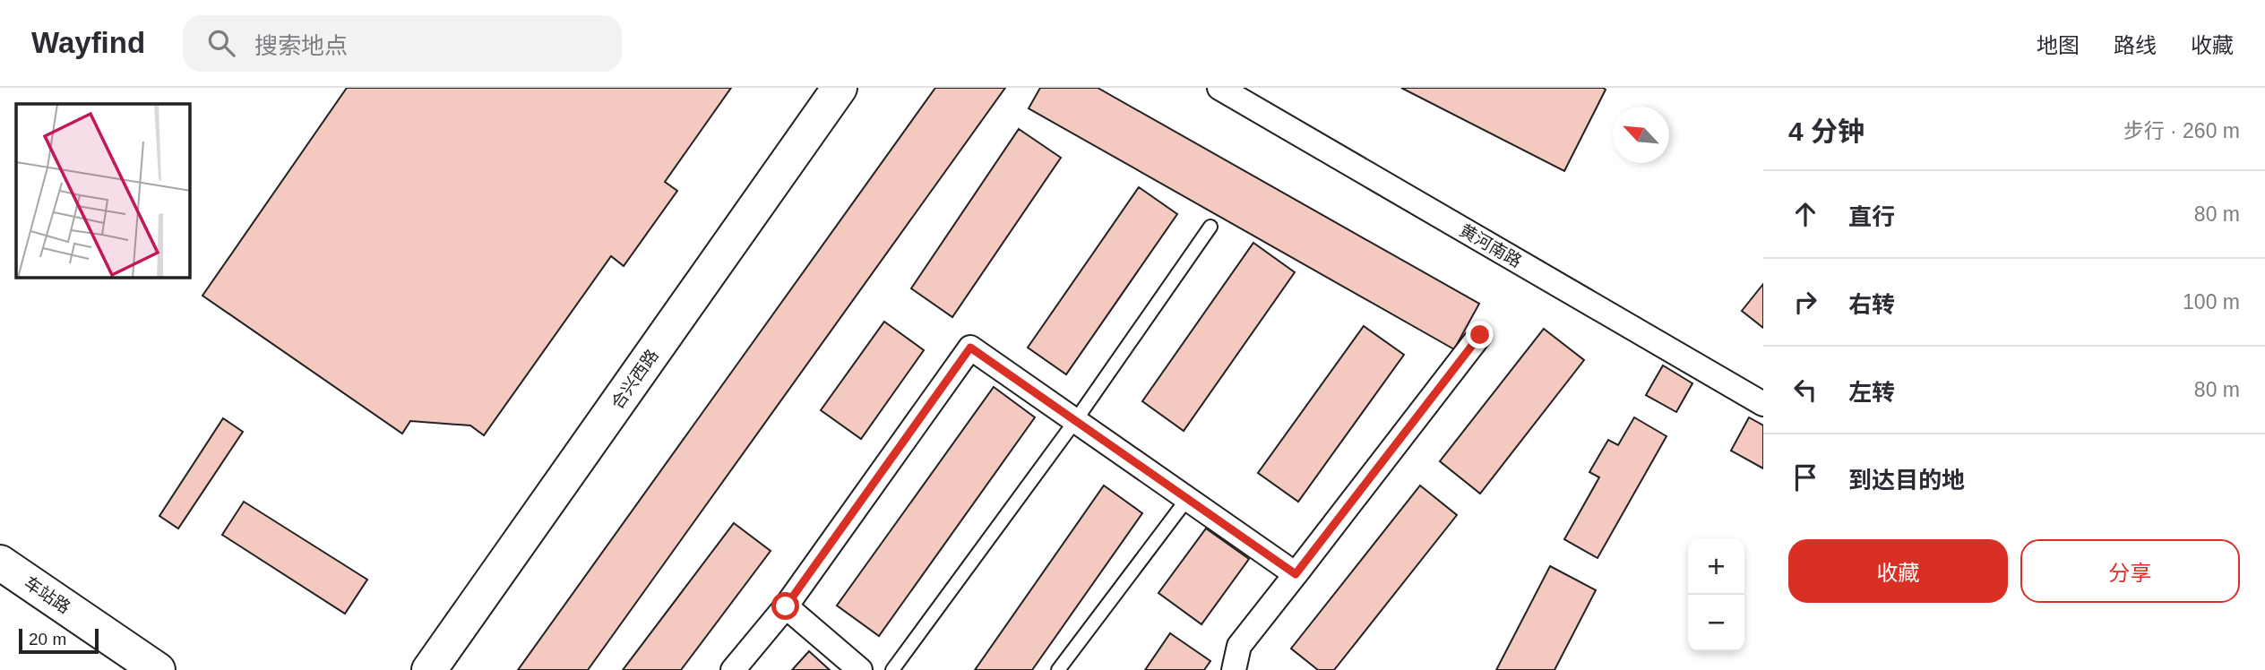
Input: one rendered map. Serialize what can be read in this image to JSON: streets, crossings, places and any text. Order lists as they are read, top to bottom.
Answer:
{
  "streets": {
    "street": ["黄河南路", "合兴西路", "车站路"]
  },
  "scale_bar": "20 m",
  "north": "top left",
  "page": {
    "header": "Wayfind",
    "search": "搜索地点",
    "nav": ["地图", "路线", "收藏"],
    "heading": ["4 分钟", "步行 · 260 m"],
    "list": [
      ["直行", "80 m"],
      ["右转", "100 m"],
      ["左转", "80 m"],
      "到达目的地"
    ],
    "buttons": ["收藏", "分享"],
    "map_buttons": ["+", "−"],
    "scale": "20 m"
  }
}
